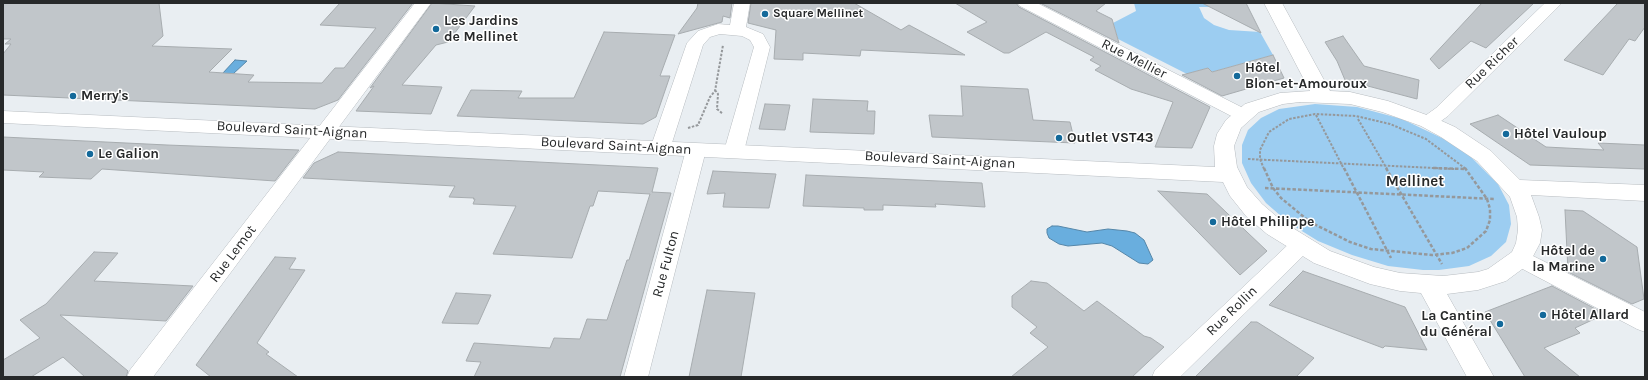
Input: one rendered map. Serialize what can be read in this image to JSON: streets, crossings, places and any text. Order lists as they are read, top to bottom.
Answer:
{
  "streets": {
    "street": [
      "Rue Mellier",
      "Rue Richer",
      "Boulevard Saint-Aignan",
      "Rue Lemot",
      "Rue Fulton",
      "Rue Rollin"
    ]
  },
  "crossings": [
    ["Boulevard Saint-Aignan", "Rue Lemot"],
    ["Boulevard Saint-Aignan", "Rue Fulton"]
  ],
  "districts": ["Mellinet"],
  "places": [
    "Square Mellinet",
    "Les Jardins de Mellinet",
    "Hôtel Blon-et-Amouroux",
    "Merry's",
    "Hôtel Vauloup",
    "Outlet VST43",
    "Le Galion",
    "Hôtel Philippe",
    "Hôtel de la Marine",
    "Hôtel Allard",
    "La Cantine du Général"
  ]
}
